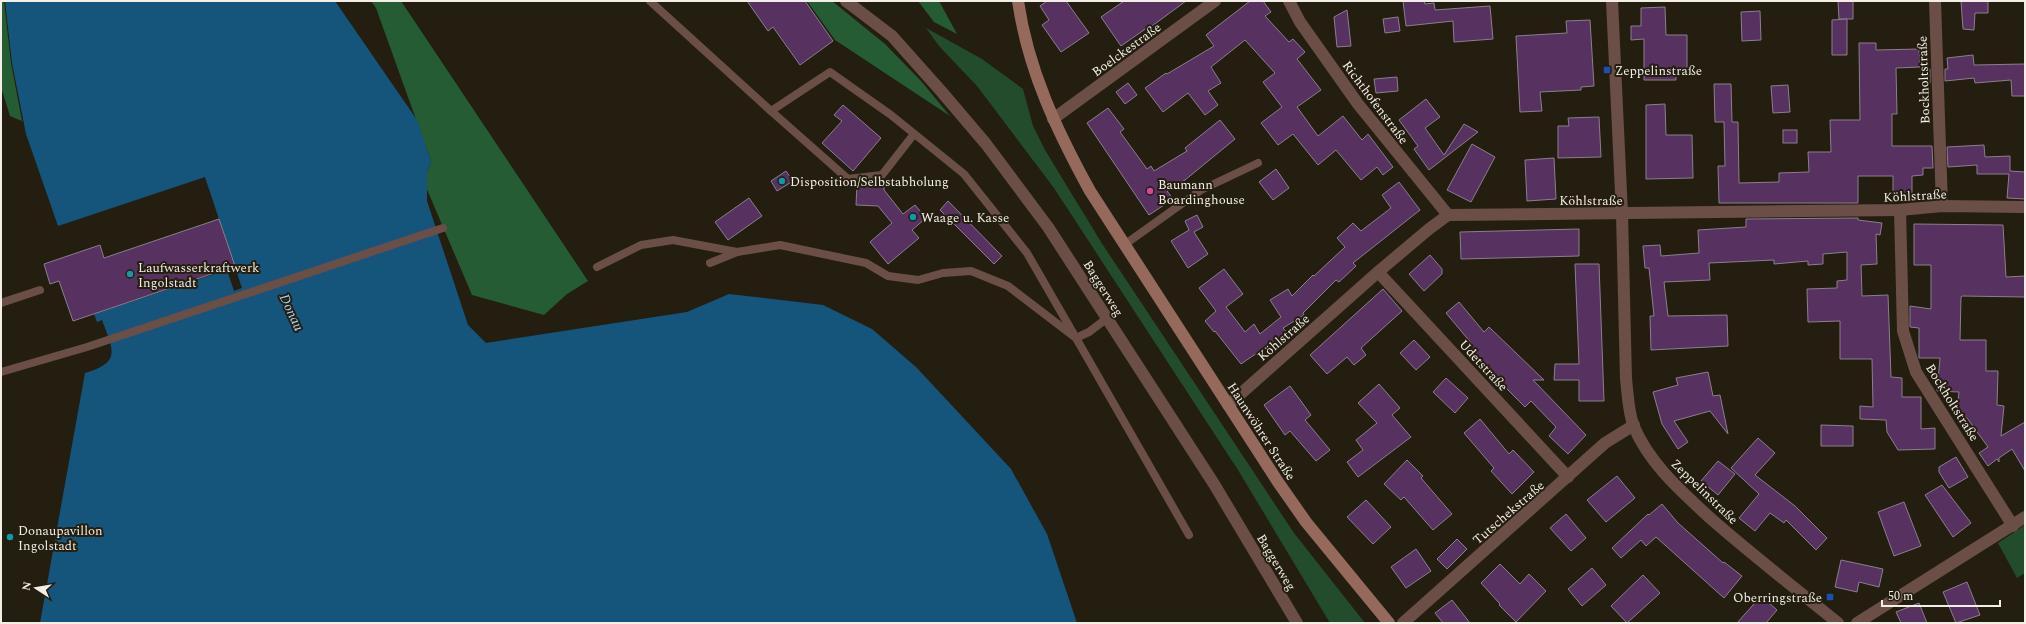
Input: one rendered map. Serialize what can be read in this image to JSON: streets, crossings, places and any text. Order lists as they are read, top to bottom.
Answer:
{
  "streets": {
    "street": [
      "Boelckestraße",
      "Bockholtstraße",
      "Richthofenstraße",
      "Köhlstraße",
      "Baggerweg",
      "Udetstraße",
      "Haunwöhrer Straße",
      "Zeppelinstraße",
      "Tutschekstraße"
    ]
  },
  "crossings": [
    ["Boelckestraße", "Haunwöhrer Straße"],
    ["Bockholtstraße", "Köhlstraße"],
    ["Richthofenstraße", "Köhlstraße"],
    ["Köhlstraße", "Udetstraße"],
    ["Köhlstraße", "Haunwöhrer Straße"],
    ["Köhlstraße", "Zeppelinstraße"],
    ["Udetstraße", "Tutschekstraße"],
    ["Zeppelinstraße", "Tutschekstraße"]
  ],
  "water": ["Donau"],
  "places": {
    "transit": ["Zeppelinstraße", "Oberringstraße"],
    "other": [
      "Disposition/Selbstabholung",
      "Baumann Boardinghouse",
      "Waage u. Kasse",
      "Laufwasserkraftwerk Ingolstadt",
      "Donaupavillon Ingolstadt"
    ]
  },
  "scale_bar": "50 m",
  "north": "left"
}
